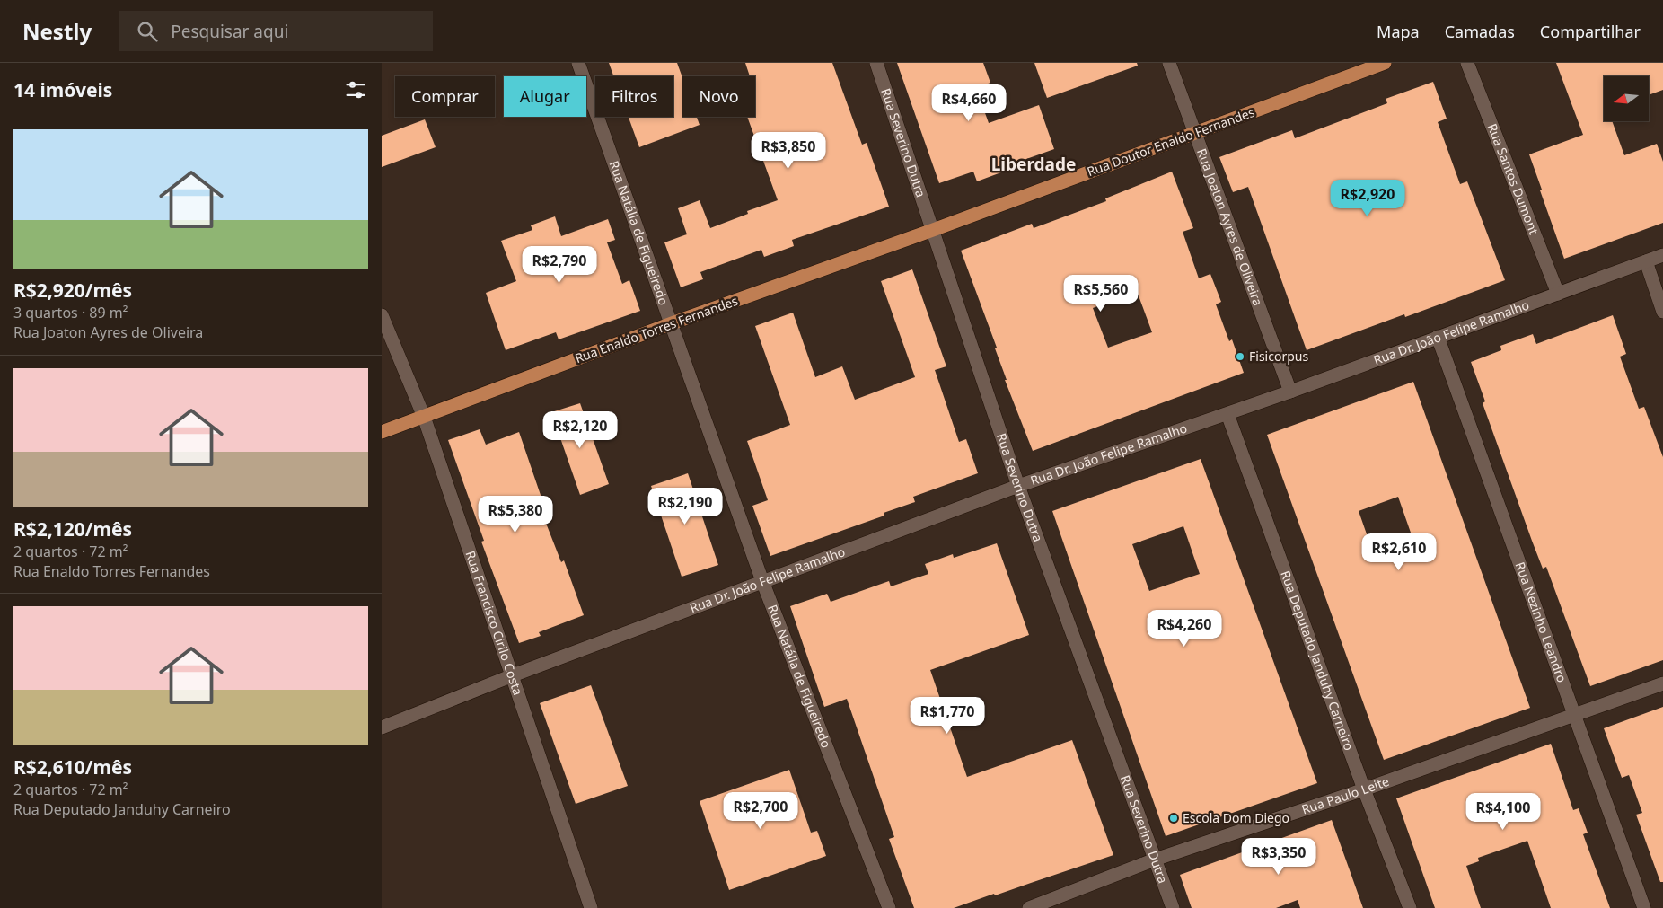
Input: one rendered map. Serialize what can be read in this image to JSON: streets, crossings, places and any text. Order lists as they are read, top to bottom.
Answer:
{
  "streets": {
    "main road": ["Rua Doutor Enaldo Fernandes", "Rua Enaldo Torres Fernandes"],
    "street": [
      "Rua Severino Dutra",
      "Rua Santos Dumont",
      "Rua Joaton Ayres de Oliveira",
      "Rua Natália de Figueiredo",
      "Rua Dr. João Felipe Ramalho",
      "Rua Nezinho Leandro",
      "Rua Francisco Cirilo Costa",
      "Rua Deputado Janduhy Carneiro",
      "Rua Paulo Leite"
    ]
  },
  "crossings": [
    ["Rua Doutor Enaldo Fernandes", "Rua Severino Dutra"],
    ["Rua Doutor Enaldo Fernandes", "Rua Joaton Ayres de Oliveira"],
    ["Rua Doutor Enaldo Fernandes", "Rua Enaldo Torres Fernandes"],
    ["Rua Severino Dutra", "Rua Enaldo Torres Fernandes"],
    ["Rua Severino Dutra", "Rua Dr. João Felipe Ramalho"],
    ["Rua Severino Dutra", "Rua Paulo Leite"],
    ["Rua Santos Dumont", "Rua Dr. João Felipe Ramalho"],
    ["Rua Joaton Ayres de Oliveira", "Rua Dr. João Felipe Ramalho"],
    ["Rua Natália de Figueiredo", "Rua Enaldo Torres Fernandes"],
    ["Rua Natália de Figueiredo", "Rua Dr. João Felipe Ramalho"],
    ["Rua Enaldo Torres Fernandes", "Rua Francisco Cirilo Costa"],
    ["Rua Dr. João Felipe Ramalho", "Rua Nezinho Leandro"],
    ["Rua Dr. João Felipe Ramalho", "Rua Francisco Cirilo Costa"],
    ["Rua Dr. João Felipe Ramalho", "Rua Deputado Janduhy Carneiro"],
    ["Rua Nezinho Leandro", "Rua Paulo Leite"],
    ["Rua Deputado Janduhy Carneiro", "Rua Paulo Leite"]
  ],
  "districts": ["Liberdade"],
  "places": ["Fisicorpus", "Escola Dom Diego"],
  "north": "left",
  "page": {
    "header": "Nestly",
    "search": "Pesquisar aqui",
    "nav": ["Mapa", "Camadas", "Compartilhar"],
    "heading": "14 imóveis",
    "chip": [
      "Comprar",
      "Alugar",
      "Filtros",
      "Novo"
    ],
    "price": [
      "R$4,660",
      "R$3,850",
      "R$2,920",
      "R$2,790",
      "R$5,560",
      "R$2,120",
      "R$2,190",
      "R$5,380",
      "R$2,610",
      "R$4,260",
      "R$1,770",
      "R$2,700",
      "R$4,100",
      "R$3,350"
    ],
    "list": [
      {
        "name": "R$2,920/mês",
        "note": "3 quartos · 89 m² · Rua Joaton Ayres de Oliveira"
      },
      {
        "name": "R$2,120/mês",
        "note": "2 quartos · 72 m² · Rua Enaldo Torres Fernandes"
      },
      {
        "name": "R$2,610/mês",
        "note": "2 quartos · 72 m² · Rua Deputado Janduhy Carneiro"
      }
    ]
  }
}
